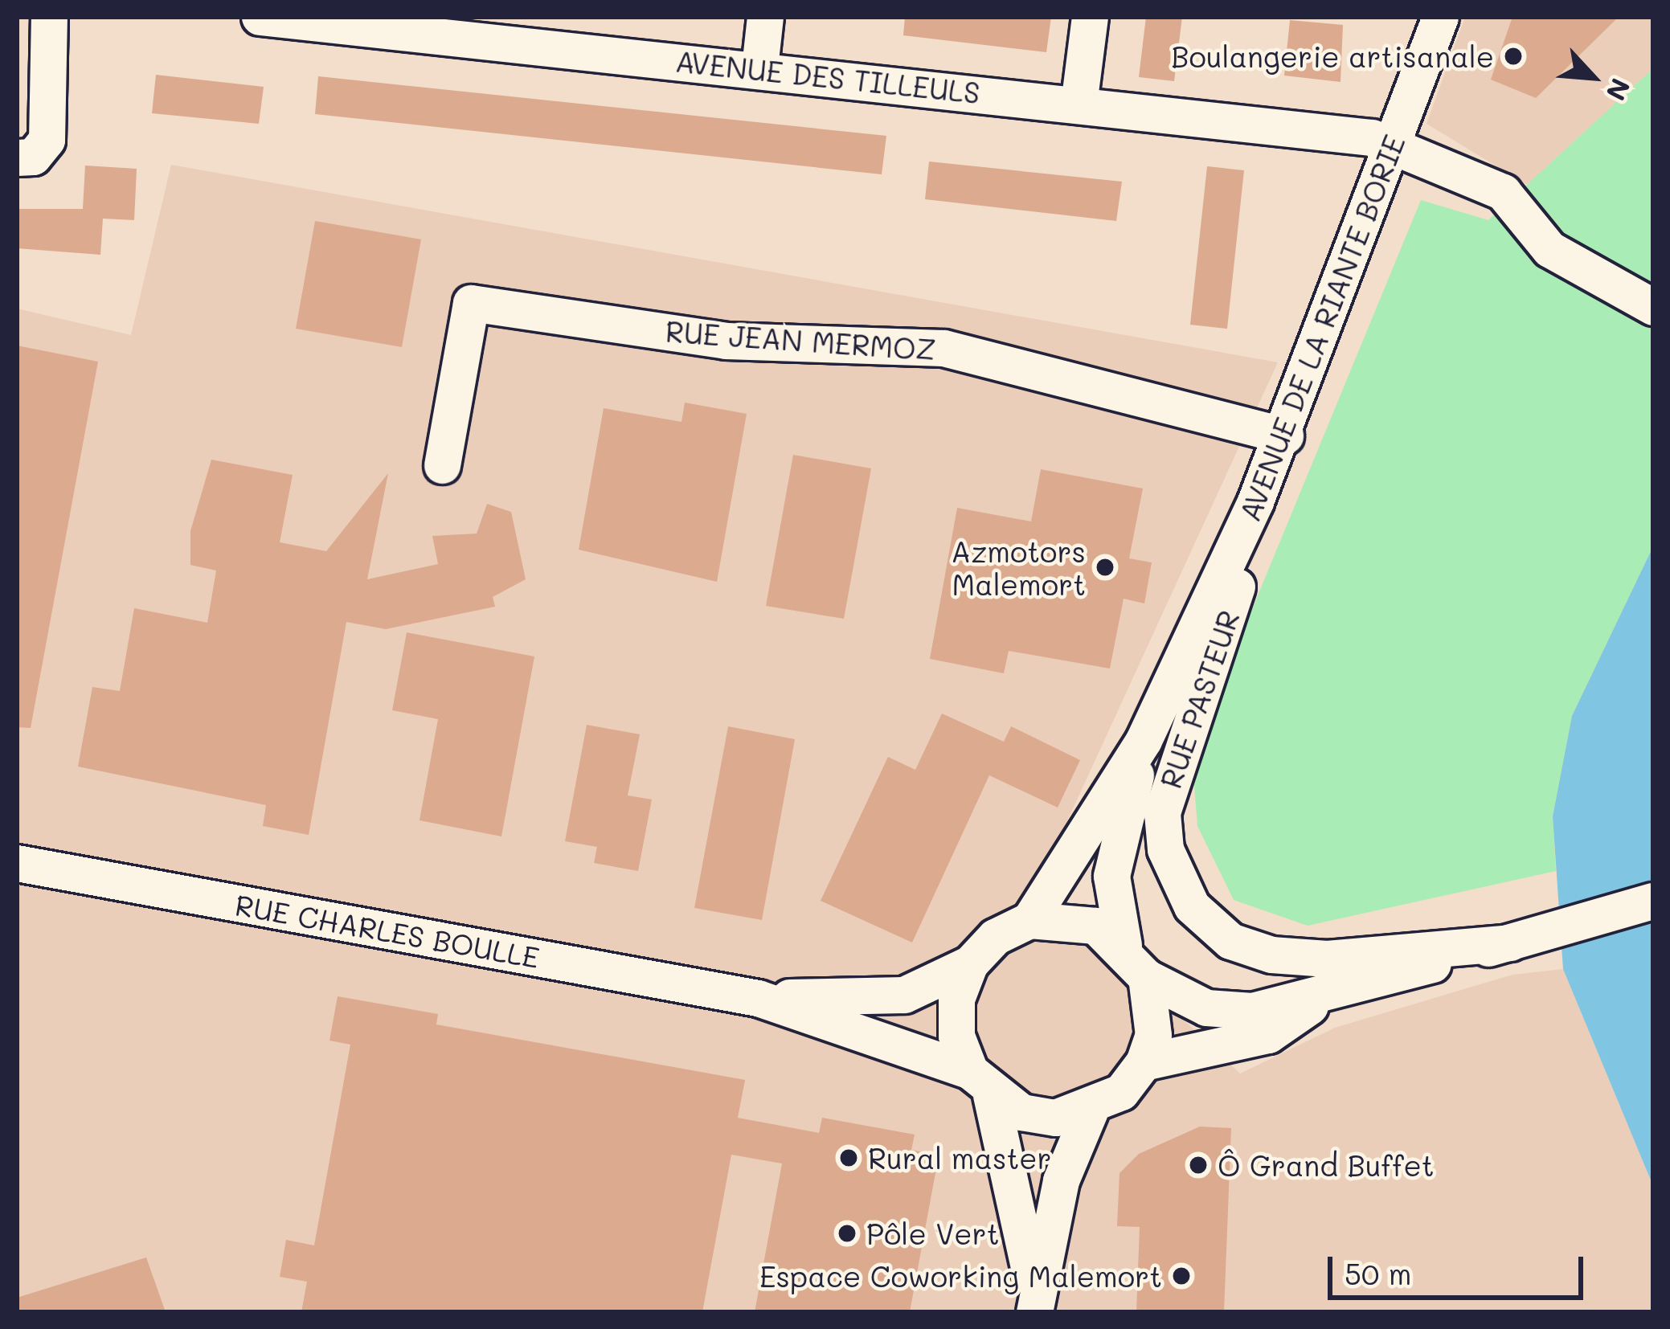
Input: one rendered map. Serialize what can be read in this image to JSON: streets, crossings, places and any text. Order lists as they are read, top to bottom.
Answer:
{
  "streets": {
    "street": [
      "AVENUE DES TILLEULS",
      "AVENUE DE LA RIANTE BORIE",
      "RUE JEAN MERMOZ",
      "RUE PASTEUR",
      "RUE CHARLES BOULLE"
    ]
  },
  "crossings": [
    ["AVENUE DES TILLEULS", "AVENUE DE LA RIANTE BORIE"],
    ["AVENUE DE LA RIANTE BORIE", "RUE JEAN MERMOZ"],
    ["AVENUE DE LA RIANTE BORIE", "RUE PASTEUR"],
    ["AVENUE DE LA RIANTE BORIE", "RUE CHARLES BOULLE"],
    ["RUE PASTEUR", "RUE CHARLES BOULLE"]
  ],
  "places": [
    "Boulangerie artisanale",
    "Azmotors Malemort",
    "Rural master",
    "Ô Grand Buffet",
    "Pôle Vert",
    "Espace Coworking Malemort"
  ],
  "scale_bar": "50 m",
  "north": "bottom right"
}
